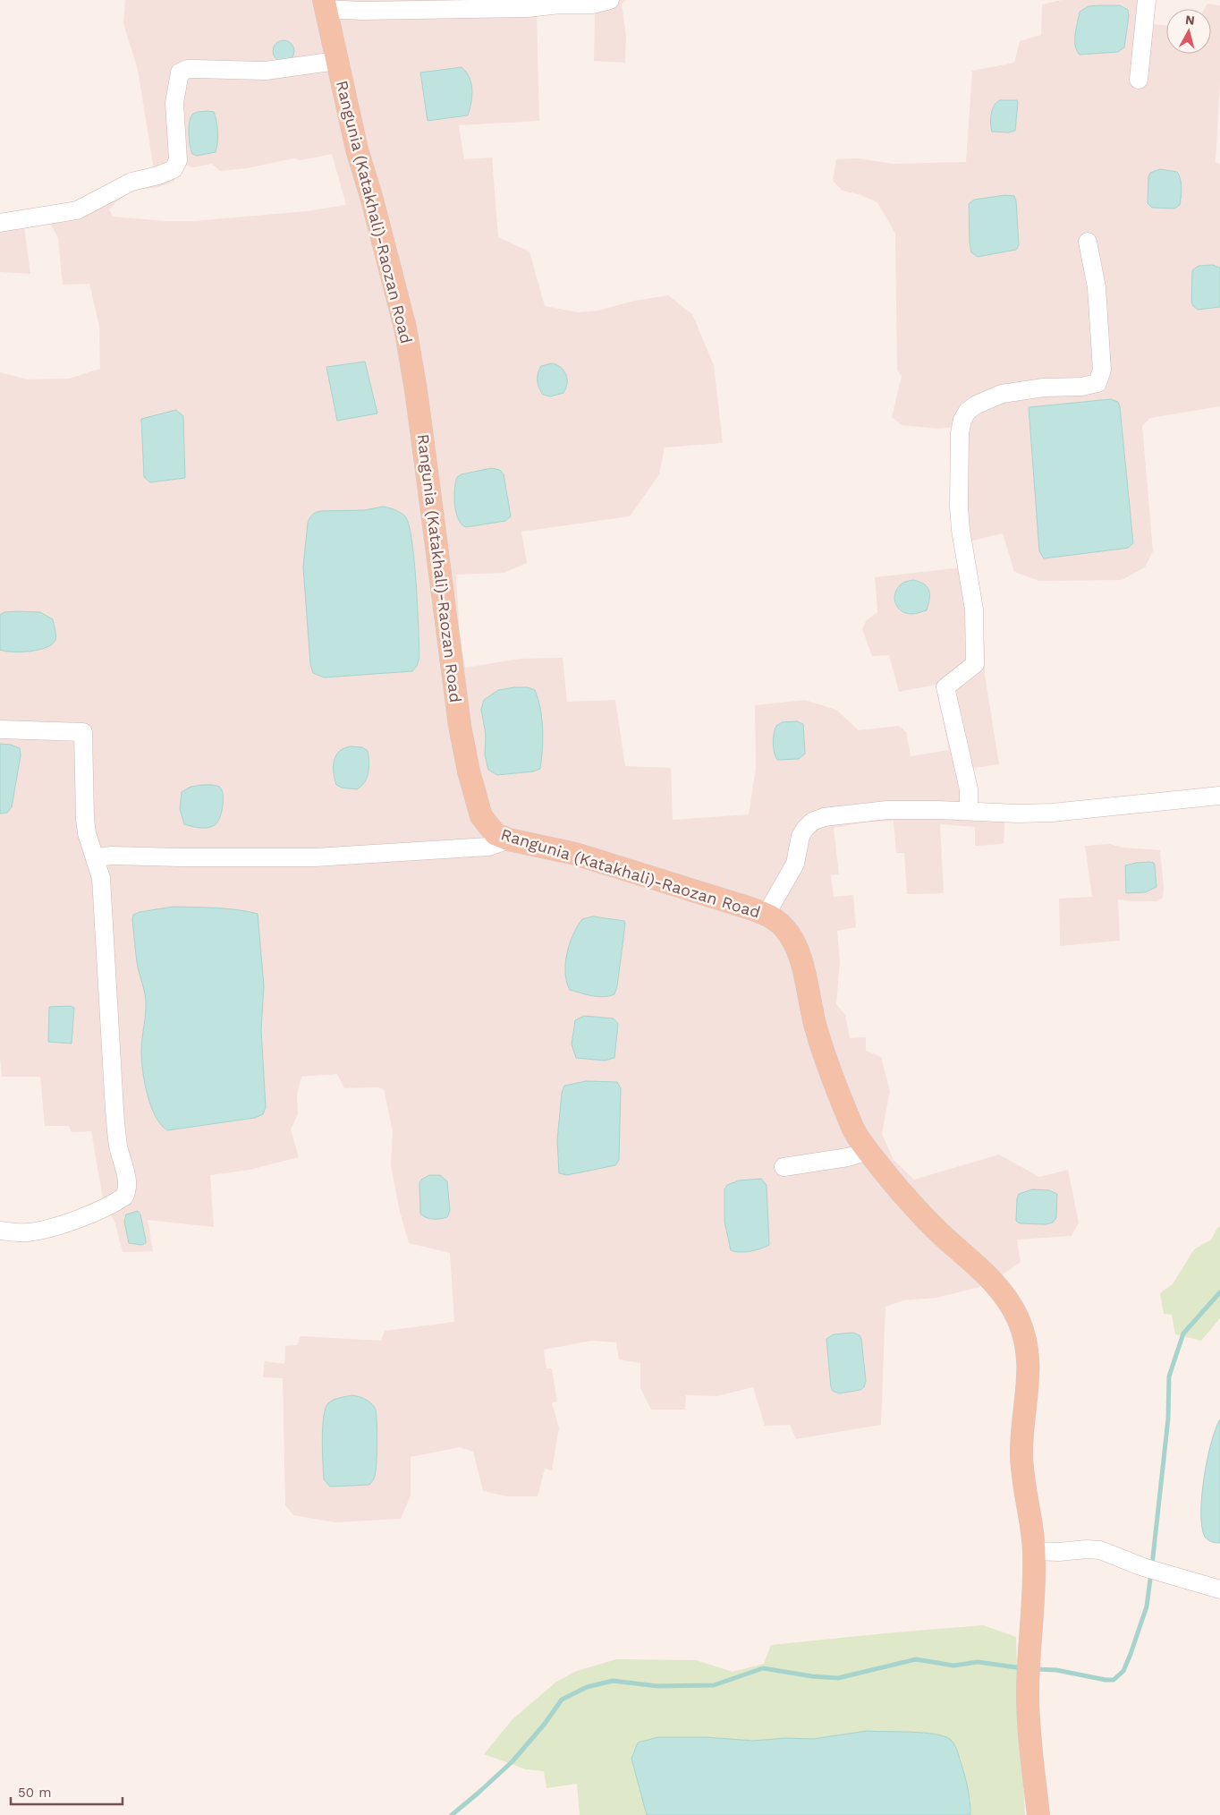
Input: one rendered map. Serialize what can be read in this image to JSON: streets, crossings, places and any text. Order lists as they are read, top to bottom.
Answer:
{
  "streets": {
    "main road": ["Rangunia (Katakhali)-Raozan Road"]
  },
  "scale_bar": "50 m",
  "north": "top"
}
